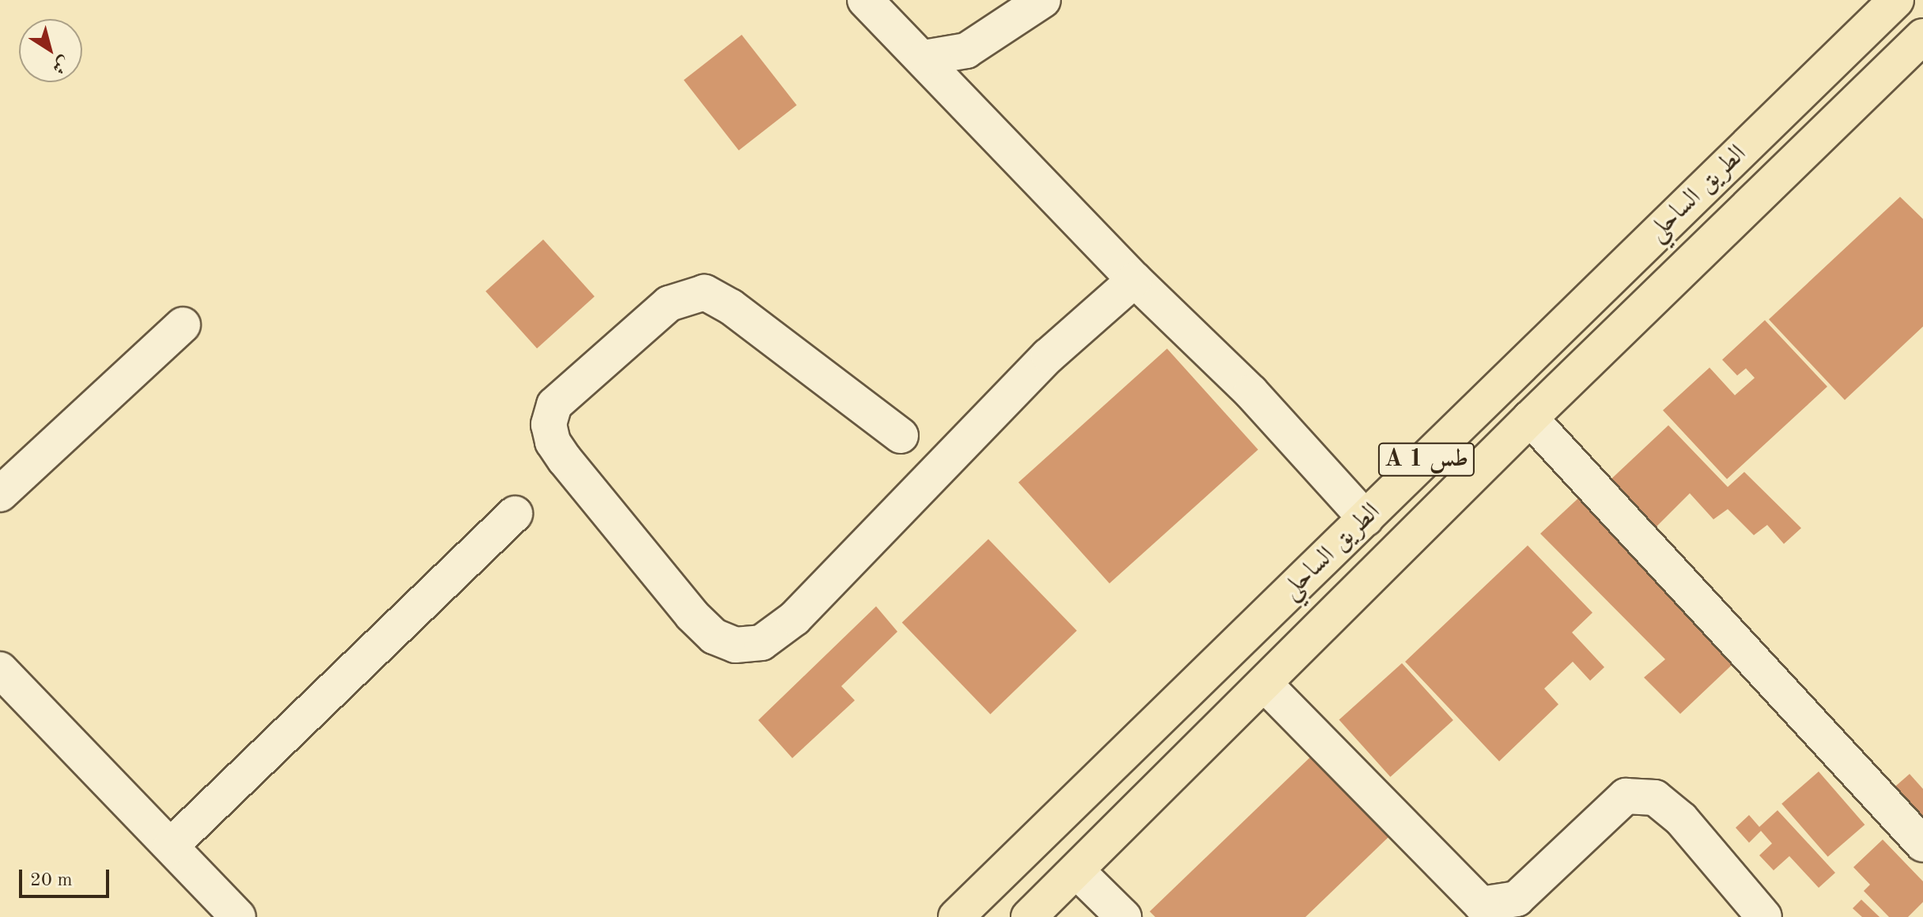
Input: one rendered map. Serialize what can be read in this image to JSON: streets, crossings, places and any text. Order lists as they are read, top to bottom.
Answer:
{
  "streets": {
    "highway": ["الطريق الساحلي", "A 1 طس"]
  },
  "scale_bar": "20 m",
  "north": "bottom right"
}
